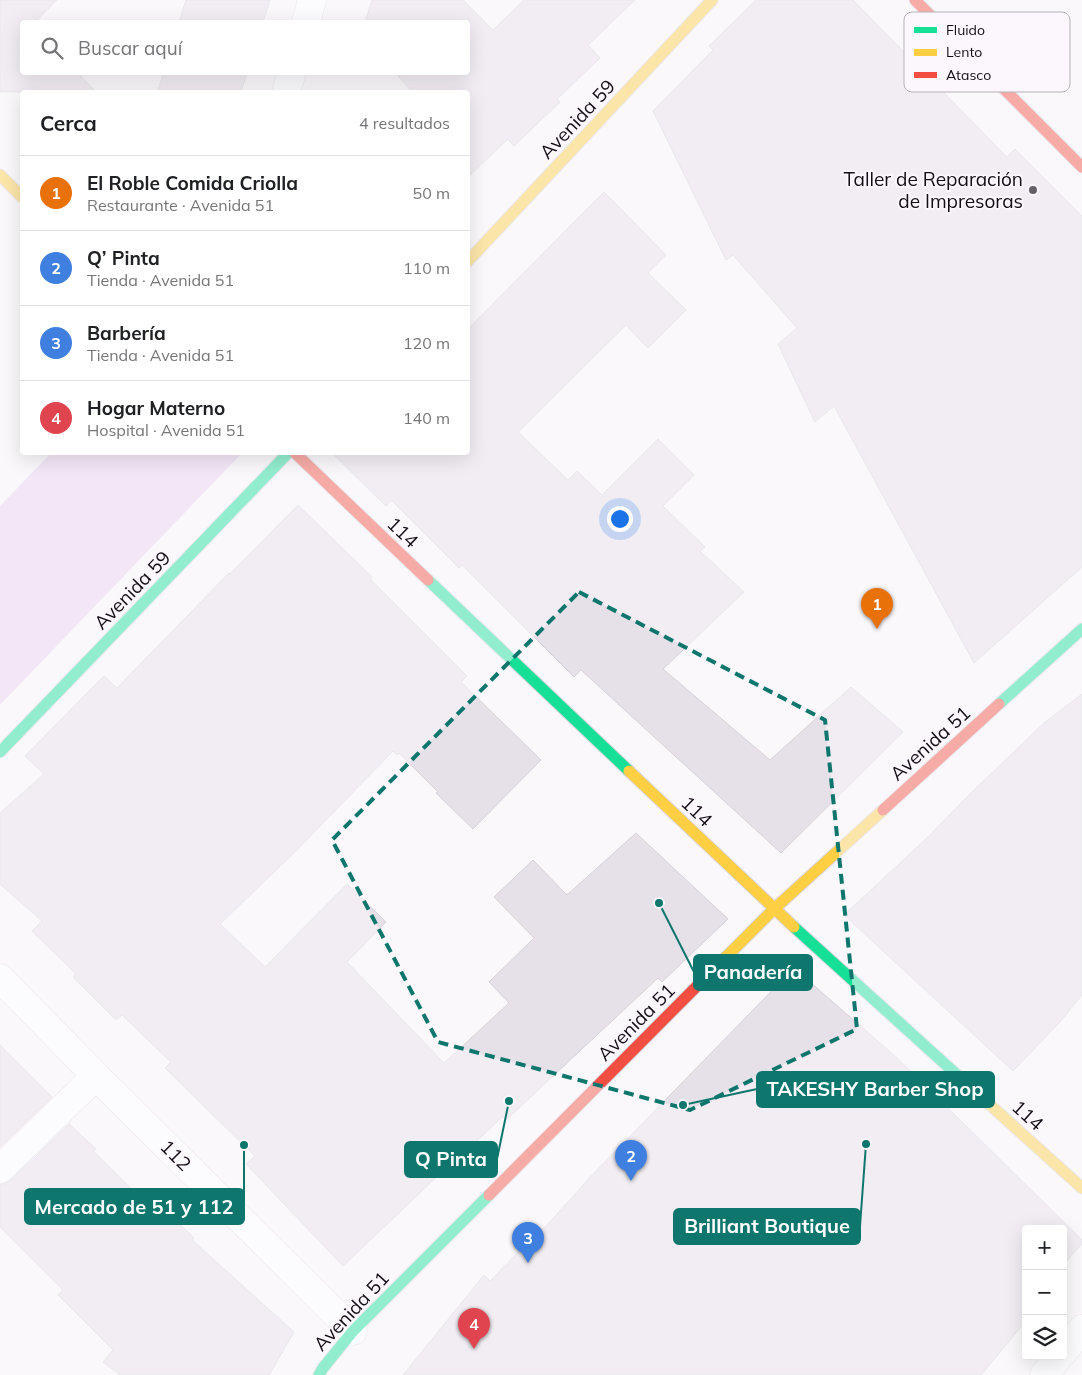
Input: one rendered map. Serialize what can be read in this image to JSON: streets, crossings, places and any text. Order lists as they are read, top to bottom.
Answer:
{
  "streets": {
    "main road": ["Avenida 59", "114", "Avenida 51"],
    "street": ["112"]
  },
  "crossings": [
    ["114", "Avenida 51"],
    ["Avenida 51", "112"]
  ],
  "places": [
    "Taller de Reparación de Impresoras",
    "Panadería",
    "Q Pinta",
    "TAKESHY Barber Shop",
    "Brilliant Boutique",
    "Mercado de 51 y 112"
  ],
  "legend": ["Fluido", "Lento", "Atasco"],
  "page": {
    "search": "Buscar aquí",
    "heading": ["Cerca", "4 resultados"],
    "list": [
      {
        "mark": "1",
        "name": "El Roble Comida Criolla",
        "note": "Restaurante · Avenida 51",
        "value": "50 m"
      },
      {
        "mark": "2",
        "name": "Q’ Pinta",
        "note": "Tienda · Avenida 51",
        "value": "110 m"
      },
      {
        "mark": "3",
        "name": "Barbería",
        "note": "Tienda · Avenida 51",
        "value": "120 m"
      },
      {
        "mark": "4",
        "name": "Hogar Materno",
        "note": "Hospital · Avenida 51",
        "value": "140 m"
      }
    ],
    "pins": [
      "1",
      "2",
      "3",
      "4"
    ],
    "map_buttons": ["+", "−"]
  }
}
